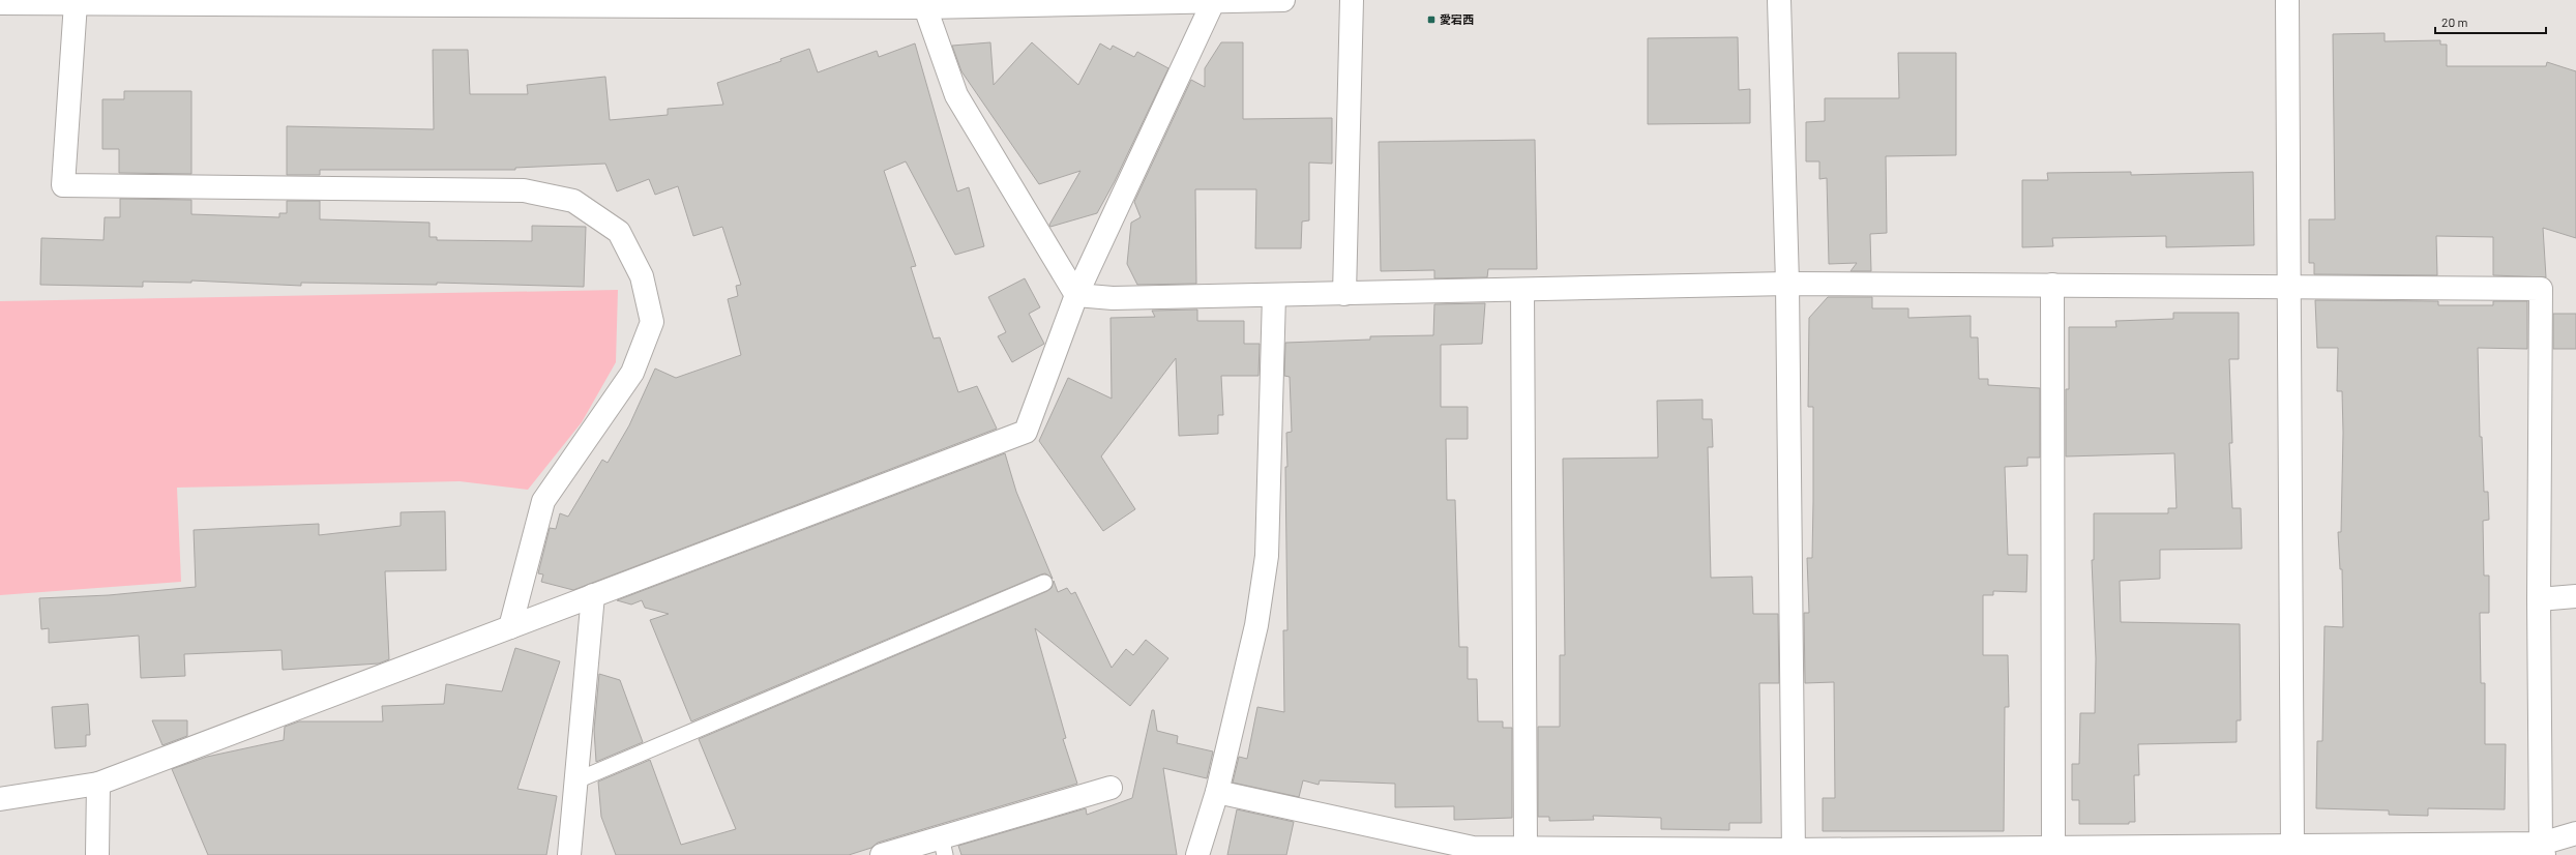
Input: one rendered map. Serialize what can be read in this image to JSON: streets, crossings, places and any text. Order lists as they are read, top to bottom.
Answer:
{
  "places": {
    "transit": ["愛宕西"]
  },
  "scale_bar": "20 m"
}
